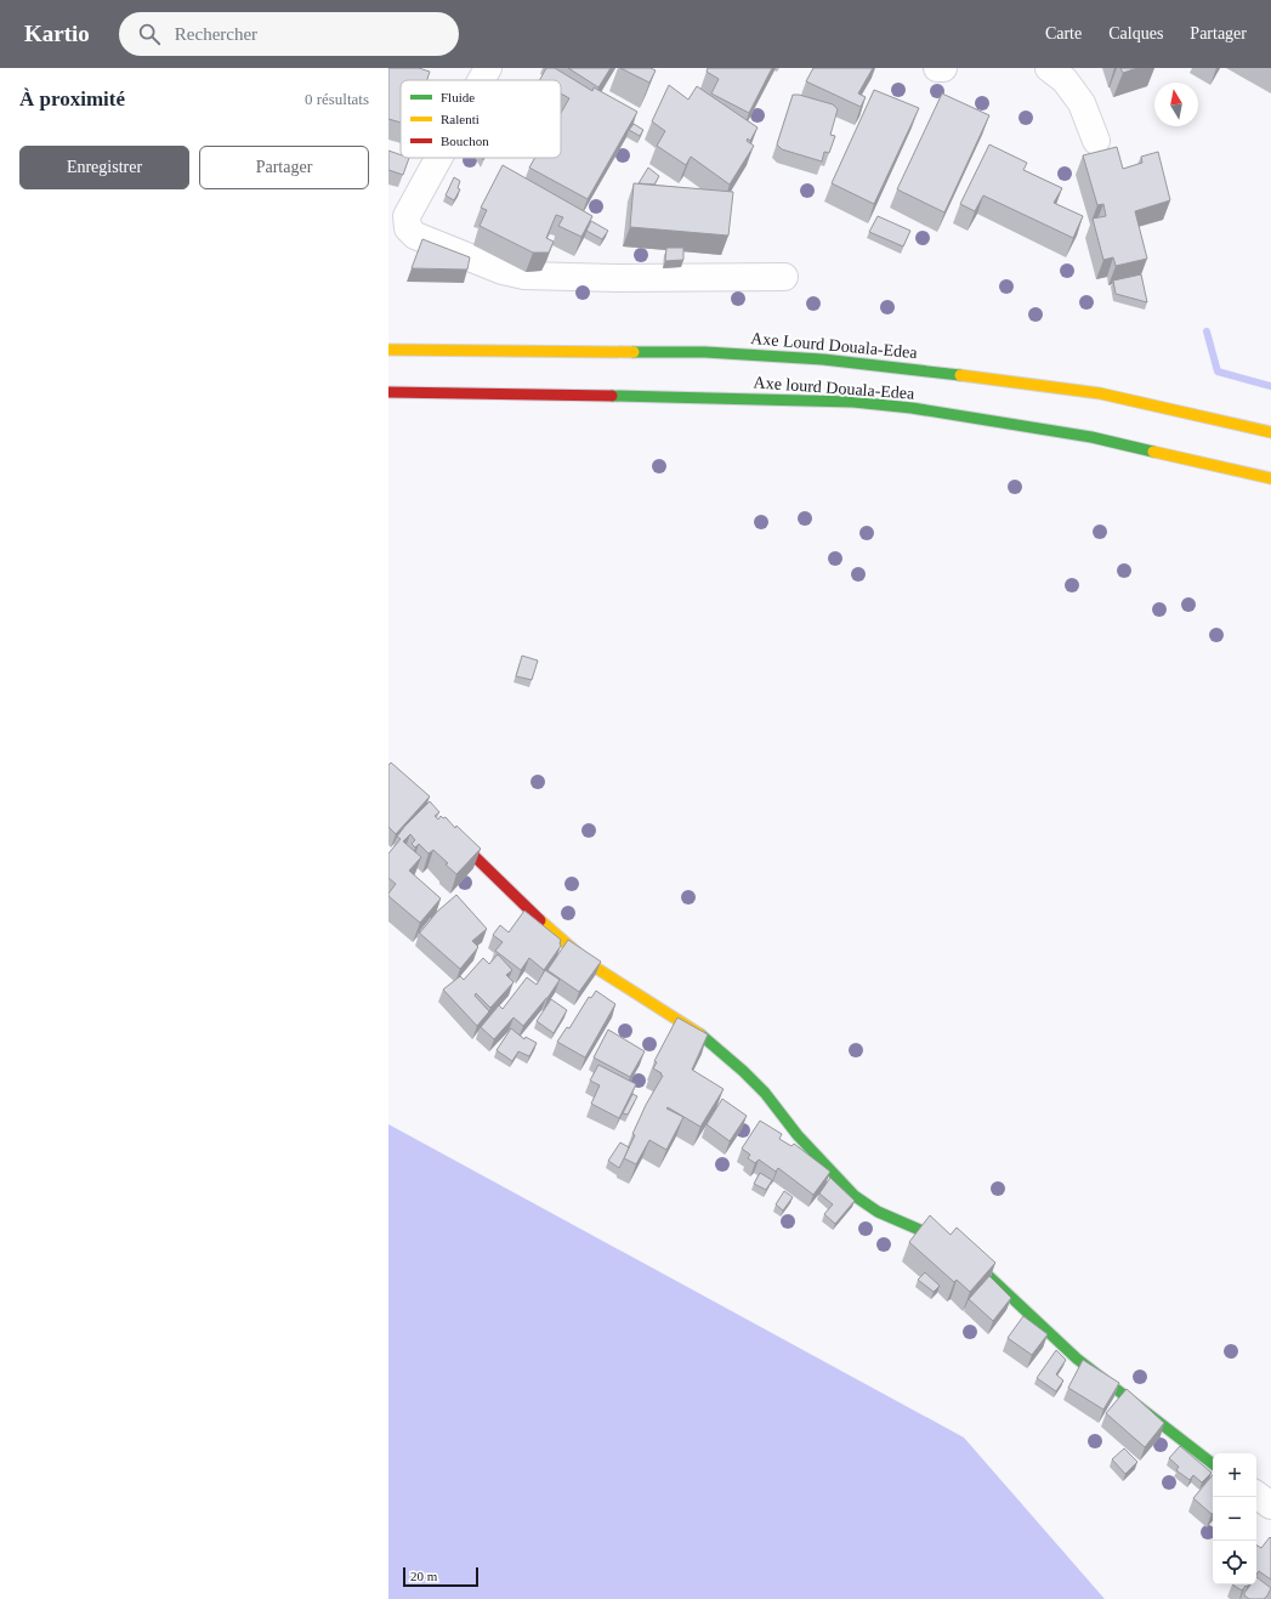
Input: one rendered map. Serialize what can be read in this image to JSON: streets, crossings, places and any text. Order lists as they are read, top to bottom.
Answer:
{
  "streets": {
    "main road": ["Axe Lourd Douala-Edea", "Axe lourd Douala-Edea"]
  },
  "legend": ["Fluide", "Ralenti", "Bouchon"],
  "scale_bar": "20 m",
  "north": "top",
  "page": {
    "header": "Kartio",
    "search": "Rechercher",
    "nav": ["Carte", "Calques", "Partager"],
    "heading": ["À proximité", "0 résultats"],
    "buttons": ["Enregistrer", "Partager"],
    "map_buttons": ["+", "−"],
    "scale": "20 m"
  }
}
